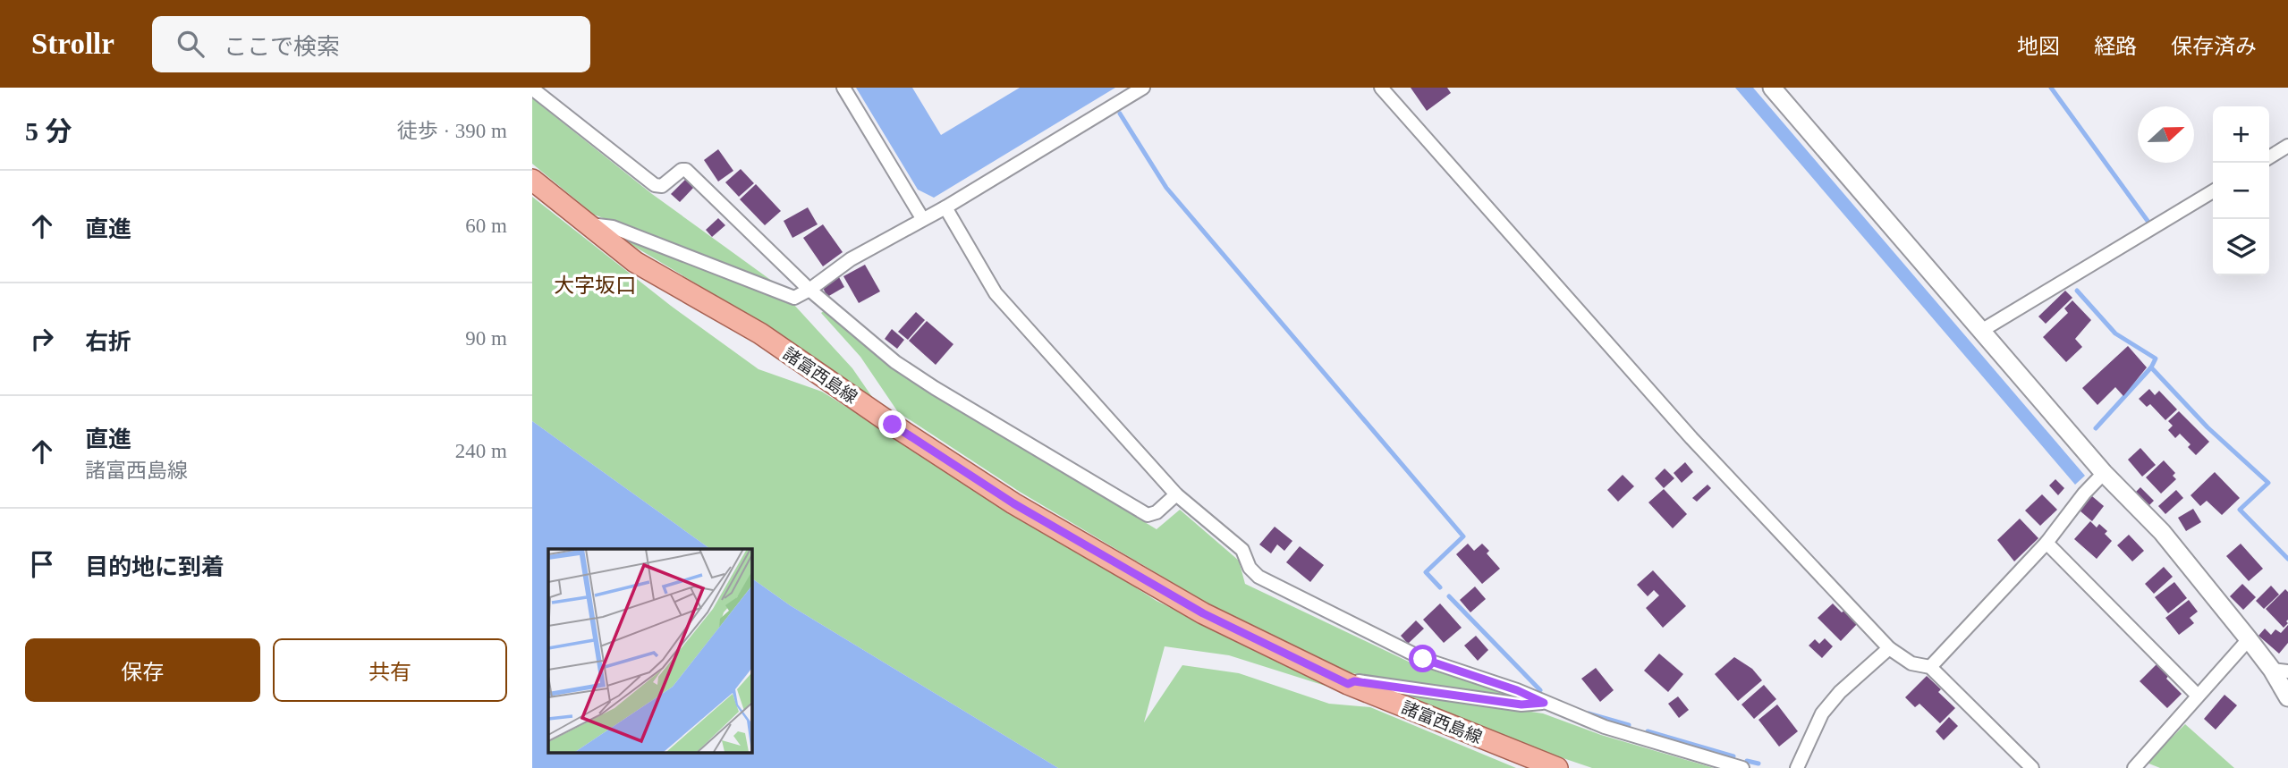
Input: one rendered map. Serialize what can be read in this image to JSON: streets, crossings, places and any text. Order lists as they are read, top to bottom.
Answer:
{
  "streets": {
    "main road": ["諸富西島線"]
  },
  "districts": ["大字坂口"],
  "north": "right",
  "page": {
    "header": "Strollr",
    "search": "ここで検索",
    "nav": ["地図", "経路", "保存済み"],
    "heading": ["5 分", "徒歩 · 390 m"],
    "map_buttons": ["+", "−"],
    "list": [
      ["直進", "60 m"],
      ["右折", "90 m"],
      ["直進", "諸富西島線", "240 m"],
      "目的地に到着"
    ],
    "buttons": ["保存", "共有"]
  }
}
